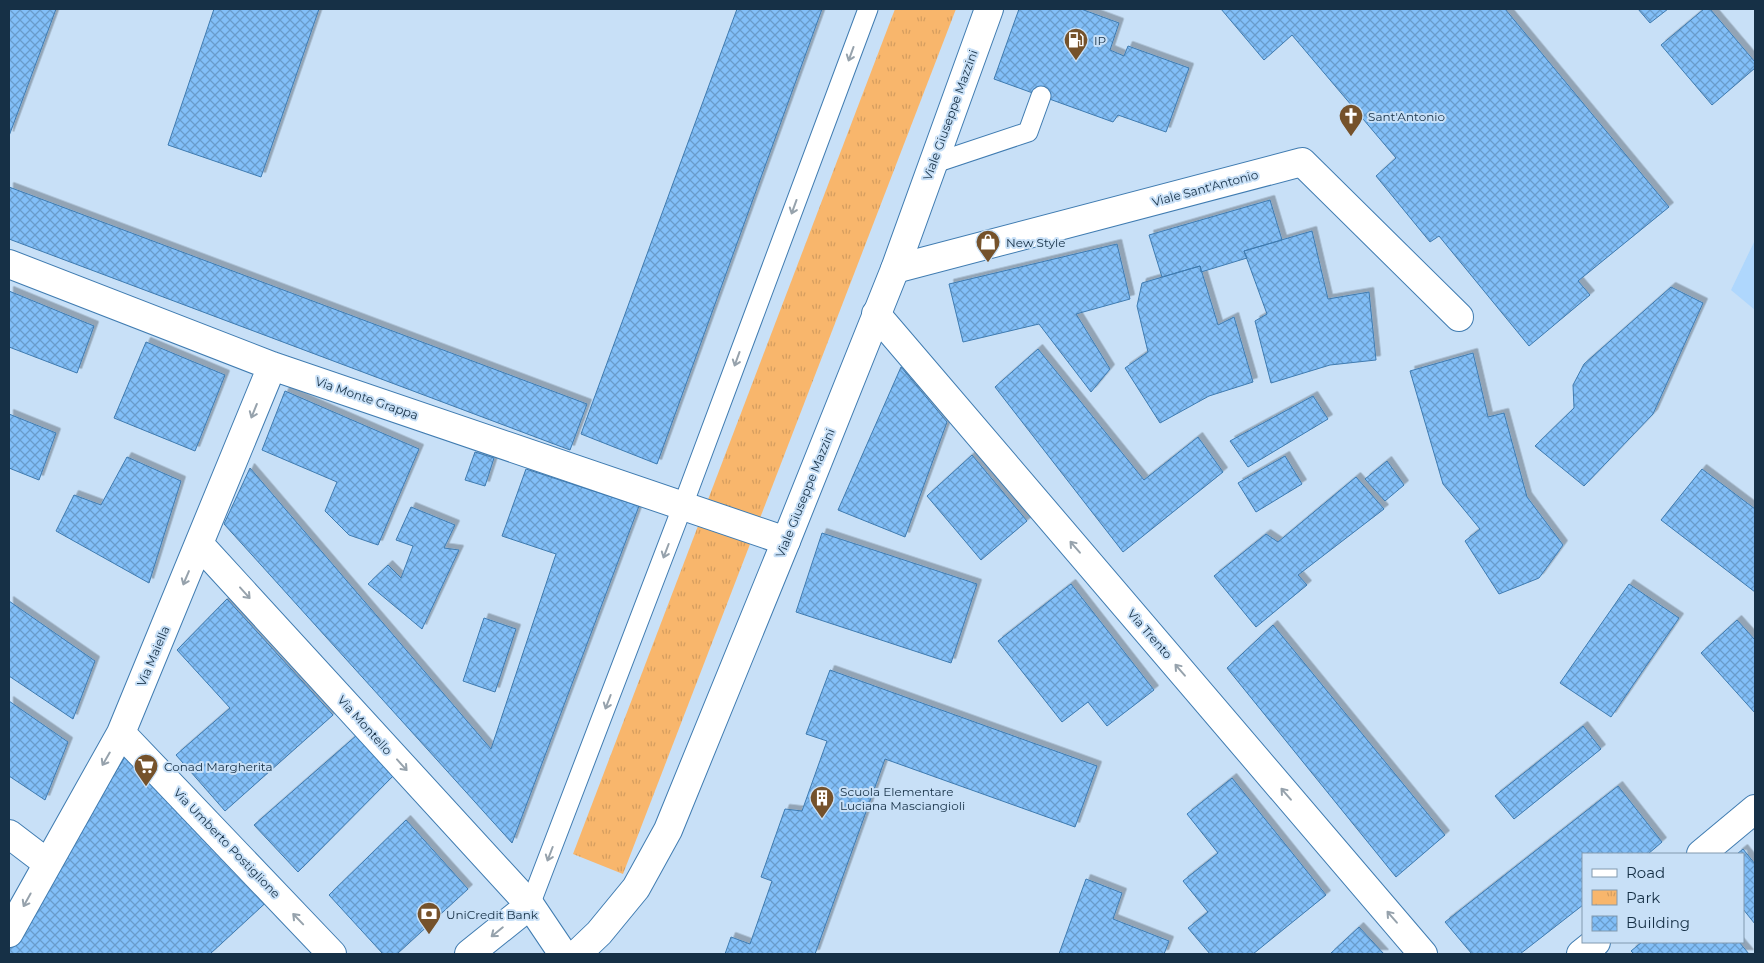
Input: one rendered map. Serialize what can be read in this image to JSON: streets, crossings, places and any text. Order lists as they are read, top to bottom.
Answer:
{
  "streets": {
    "street": [
      "Viale Giuseppe Mazzini",
      "Viale Sant'Antonio",
      "Via Monte Grappa",
      "Via Trento",
      "Via Maiella",
      "Via Montello",
      "Via Umberto Postiglione"
    ]
  },
  "crossings": [
    ["Viale Giuseppe Mazzini", "Viale Sant'Antonio"],
    ["Viale Giuseppe Mazzini", "Via Monte Grappa"],
    ["Viale Giuseppe Mazzini", "Via Trento"],
    ["Via Monte Grappa", "Via Maiella"],
    ["Via Maiella", "Via Montello"],
    ["Via Maiella", "Via Umberto Postiglione"]
  ],
  "one_way": [
    "Via Trento",
    "Via Maiella",
    "Via Montello",
    "Via Umberto Postiglione"
  ],
  "places": {
    "fuel station": ["IP"],
    "church": ["Sant'Antonio"],
    "shop": ["New Style"],
    "supermarket": ["Conad Margherita"],
    "building": ["Scuola Elementare Luciana Masciangioli"],
    "bank": ["UniCredit Bank"]
  },
  "legend": ["Road", "Park", "Building"]
}
